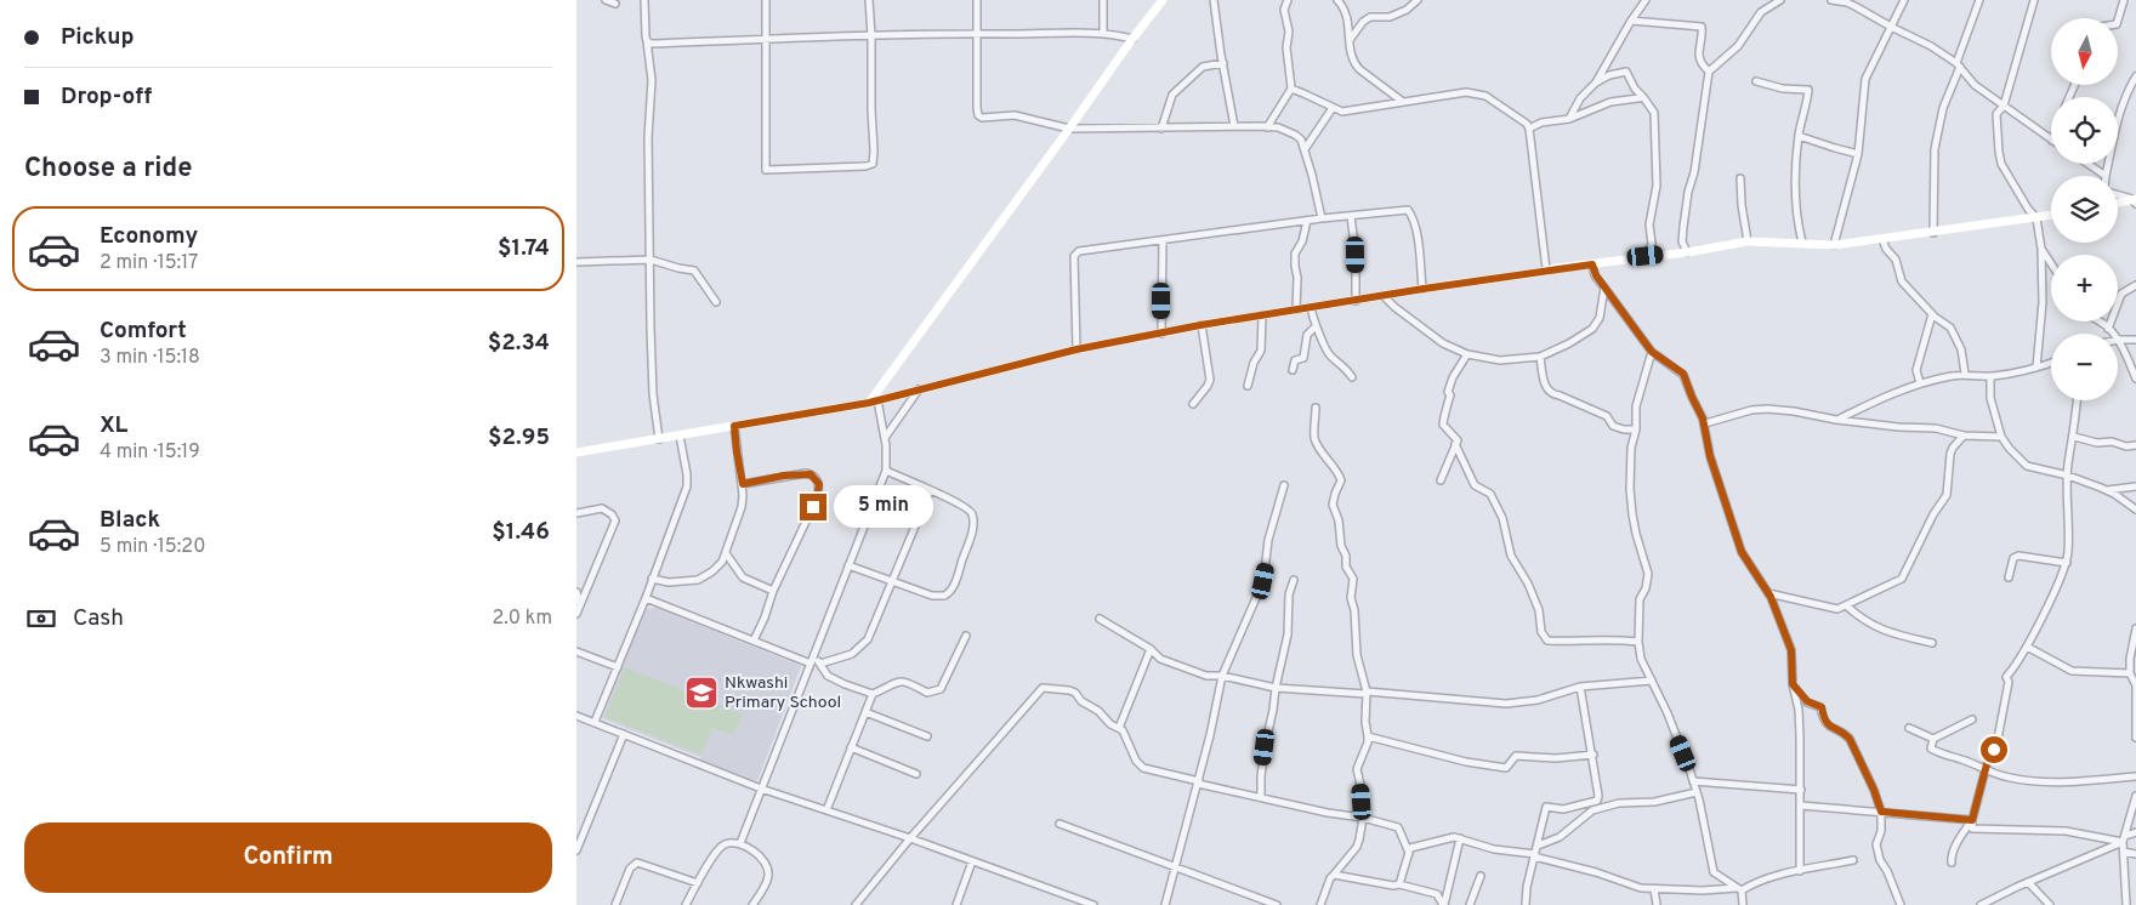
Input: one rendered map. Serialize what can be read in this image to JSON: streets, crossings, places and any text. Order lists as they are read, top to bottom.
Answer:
{
  "places": {
    "school or university": ["Nkwashi Primary School"]
  },
  "north": "bottom",
  "page": {
    "banner": ["Pickup", "Drop-off"],
    "map_buttons": ["+", "−"],
    "heading": "Choose a ride",
    "list": [
      {
        "name": "Economy",
        "note": "2 min · 15:17",
        "value": "$1.74"
      },
      {
        "name": "Comfort",
        "note": "3 min · 15:18",
        "value": "$2.34"
      },
      {
        "name": "XL",
        "note": "4 min · 15:19",
        "value": "$2.95"
      },
      {
        "name": "Black",
        "note": "5 min · 15:20",
        "value": "$1.46"
      }
    ],
    "bubble": "5 min",
    "pay": ["Cash", "2.0 km"],
    "buttons": "Confirm"
  }
}
